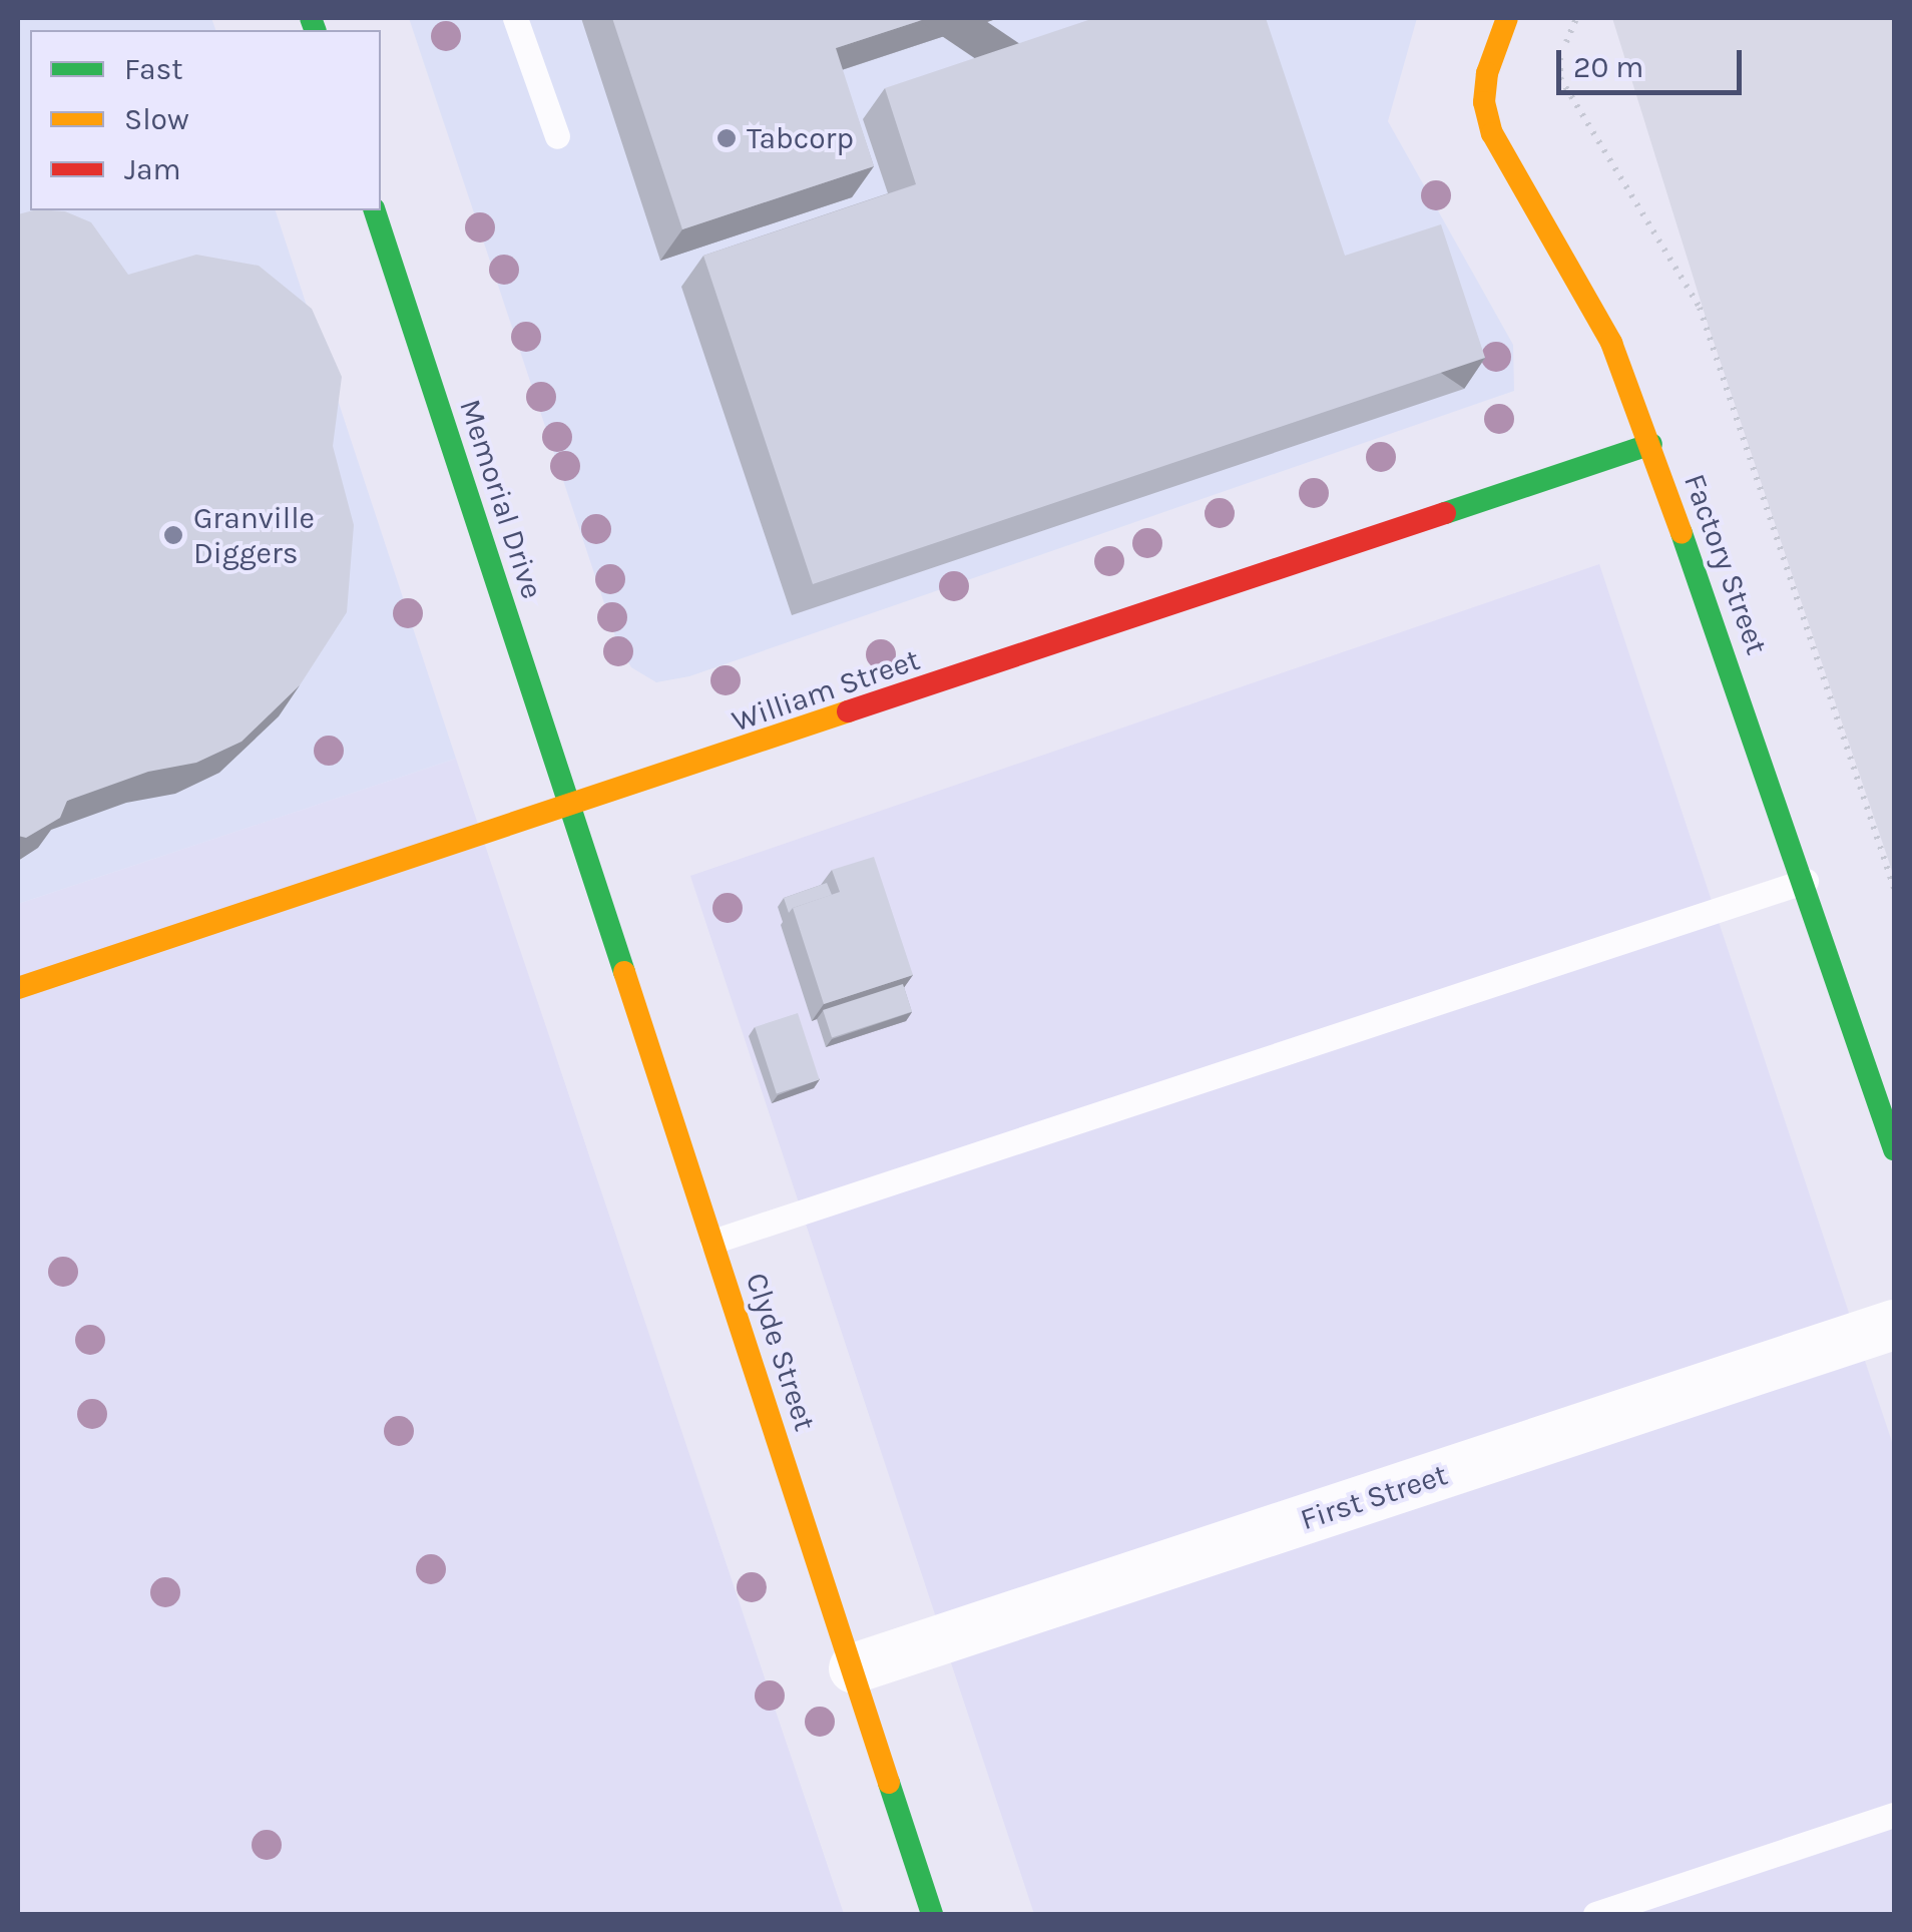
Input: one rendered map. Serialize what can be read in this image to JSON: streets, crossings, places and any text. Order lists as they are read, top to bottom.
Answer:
{
  "streets": {
    "street": [
      "Memorial Drive",
      "Factory Street",
      "William Street",
      "Clyde Street",
      "First Street"
    ]
  },
  "crossings": [
    ["Memorial Drive", "William Street"],
    ["Memorial Drive", "Clyde Street"],
    ["Factory Street", "William Street"],
    ["William Street", "Clyde Street"],
    ["Clyde Street", "First Street"]
  ],
  "places": ["Tabcorp", "Granville Diggers"],
  "legend": ["Fast", "Slow", "Jam"],
  "scale_bar": "20 m"
}
